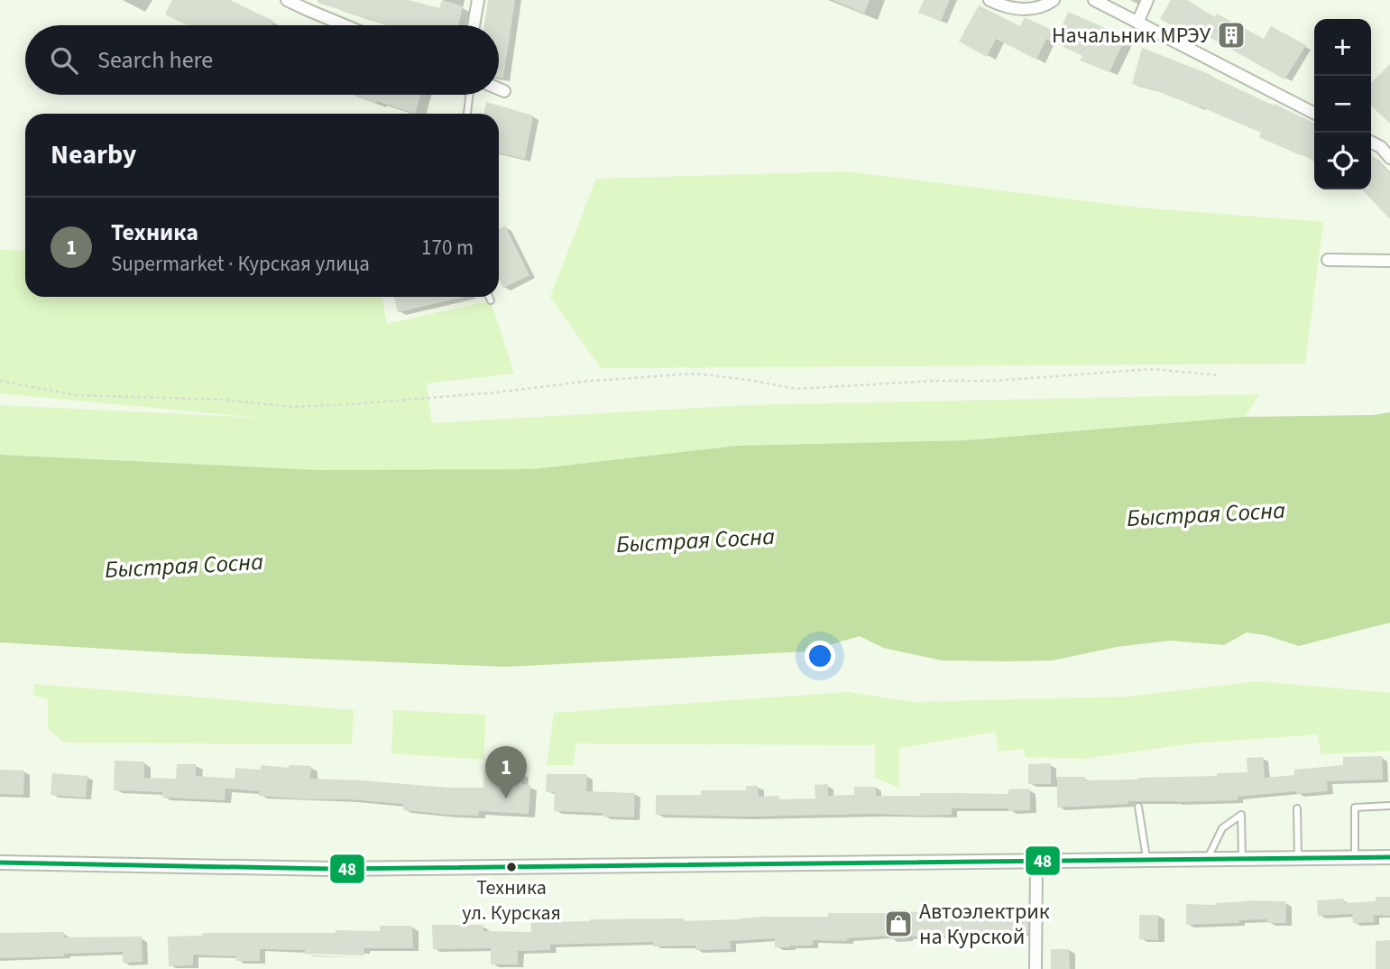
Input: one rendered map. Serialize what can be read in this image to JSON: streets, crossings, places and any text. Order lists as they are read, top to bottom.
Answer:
{
  "water": ["Быстрая Сосна"],
  "places": {
    "building": ["Начальник МРЭУ"],
    "other": ["Техника ул. Курская"],
    "shop": ["Автоэлектрик на Курской"]
  },
  "lines": ["transit line 48"],
  "page": {
    "map_buttons": ["+", "−"],
    "search": "Search here",
    "heading": "Nearby",
    "list": [
      {
        "mark": "1",
        "name": "Техника",
        "note": "Supermarket · Курская улица",
        "value": "170 m"
      }
    ],
    "pins": "1"
  }
}
